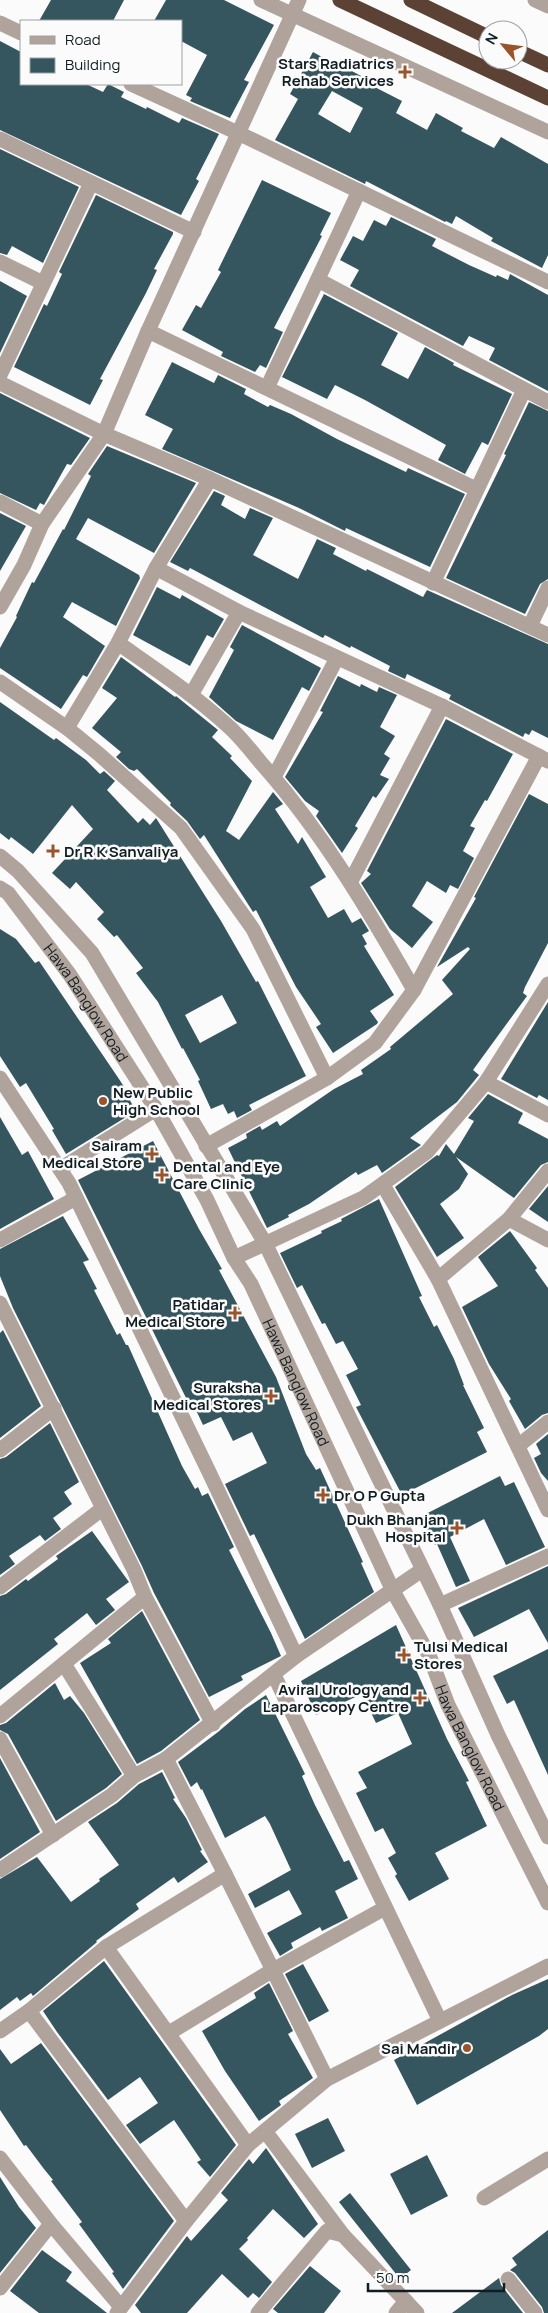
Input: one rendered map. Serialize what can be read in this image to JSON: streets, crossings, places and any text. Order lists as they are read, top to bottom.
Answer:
{
  "streets": {
    "street": ["Hawa Banglow Road"]
  },
  "places": {
    "health": [
      "Stars Radiatrics Rehab Services",
      "Dr R K Sanvaliya",
      "Sairam Medical Store",
      "Dental and Eye Care Clinic",
      "Patidar Medical Store",
      "Suraksha Medical Stores",
      "Dr O P Gupta",
      "Dukh Bhanjan Hospital",
      "Tulsi Medical Stores",
      "Aviral Urology and Laparoscopy Centre"
    ],
    "other": ["New Public High School", "Sai Mandir"]
  },
  "legend": ["Road", "Building"],
  "scale_bar": "50 m",
  "north": "top left"
}
